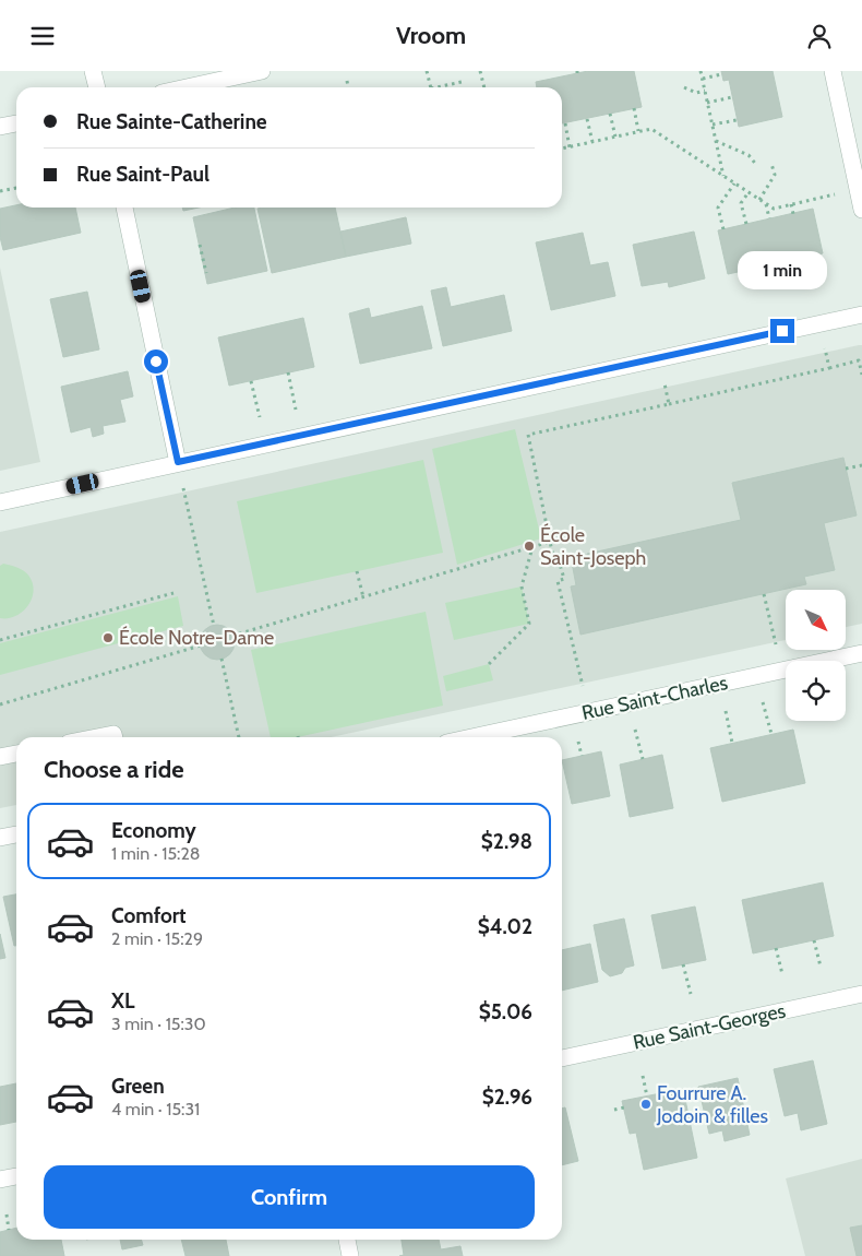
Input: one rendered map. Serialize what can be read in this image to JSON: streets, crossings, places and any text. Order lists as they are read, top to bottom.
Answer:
{
  "streets": {
    "street": ["Rue Saint-Charles", "Rue Saint-Georges"]
  },
  "places": ["École Saint-Joseph", "École Notre-Dame", "Fourrure A. Jodoin & filles"],
  "north": "bottom right",
  "page": {
    "header": "Vroom",
    "banner": ["Rue Sainte-Catherine", "Rue Saint-Paul"],
    "bubble": "1 min",
    "heading": "Choose a ride",
    "list": [
      {
        "name": "Economy",
        "note": "1 min · 15:28",
        "value": "$2.98"
      },
      {
        "name": "Comfort",
        "note": "2 min · 15:29",
        "value": "$4.02"
      },
      {
        "name": "XL",
        "note": "3 min · 15:30",
        "value": "$5.06"
      },
      {
        "name": "Green",
        "note": "4 min · 15:31",
        "value": "$2.96"
      }
    ],
    "buttons": "Confirm"
  }
}
